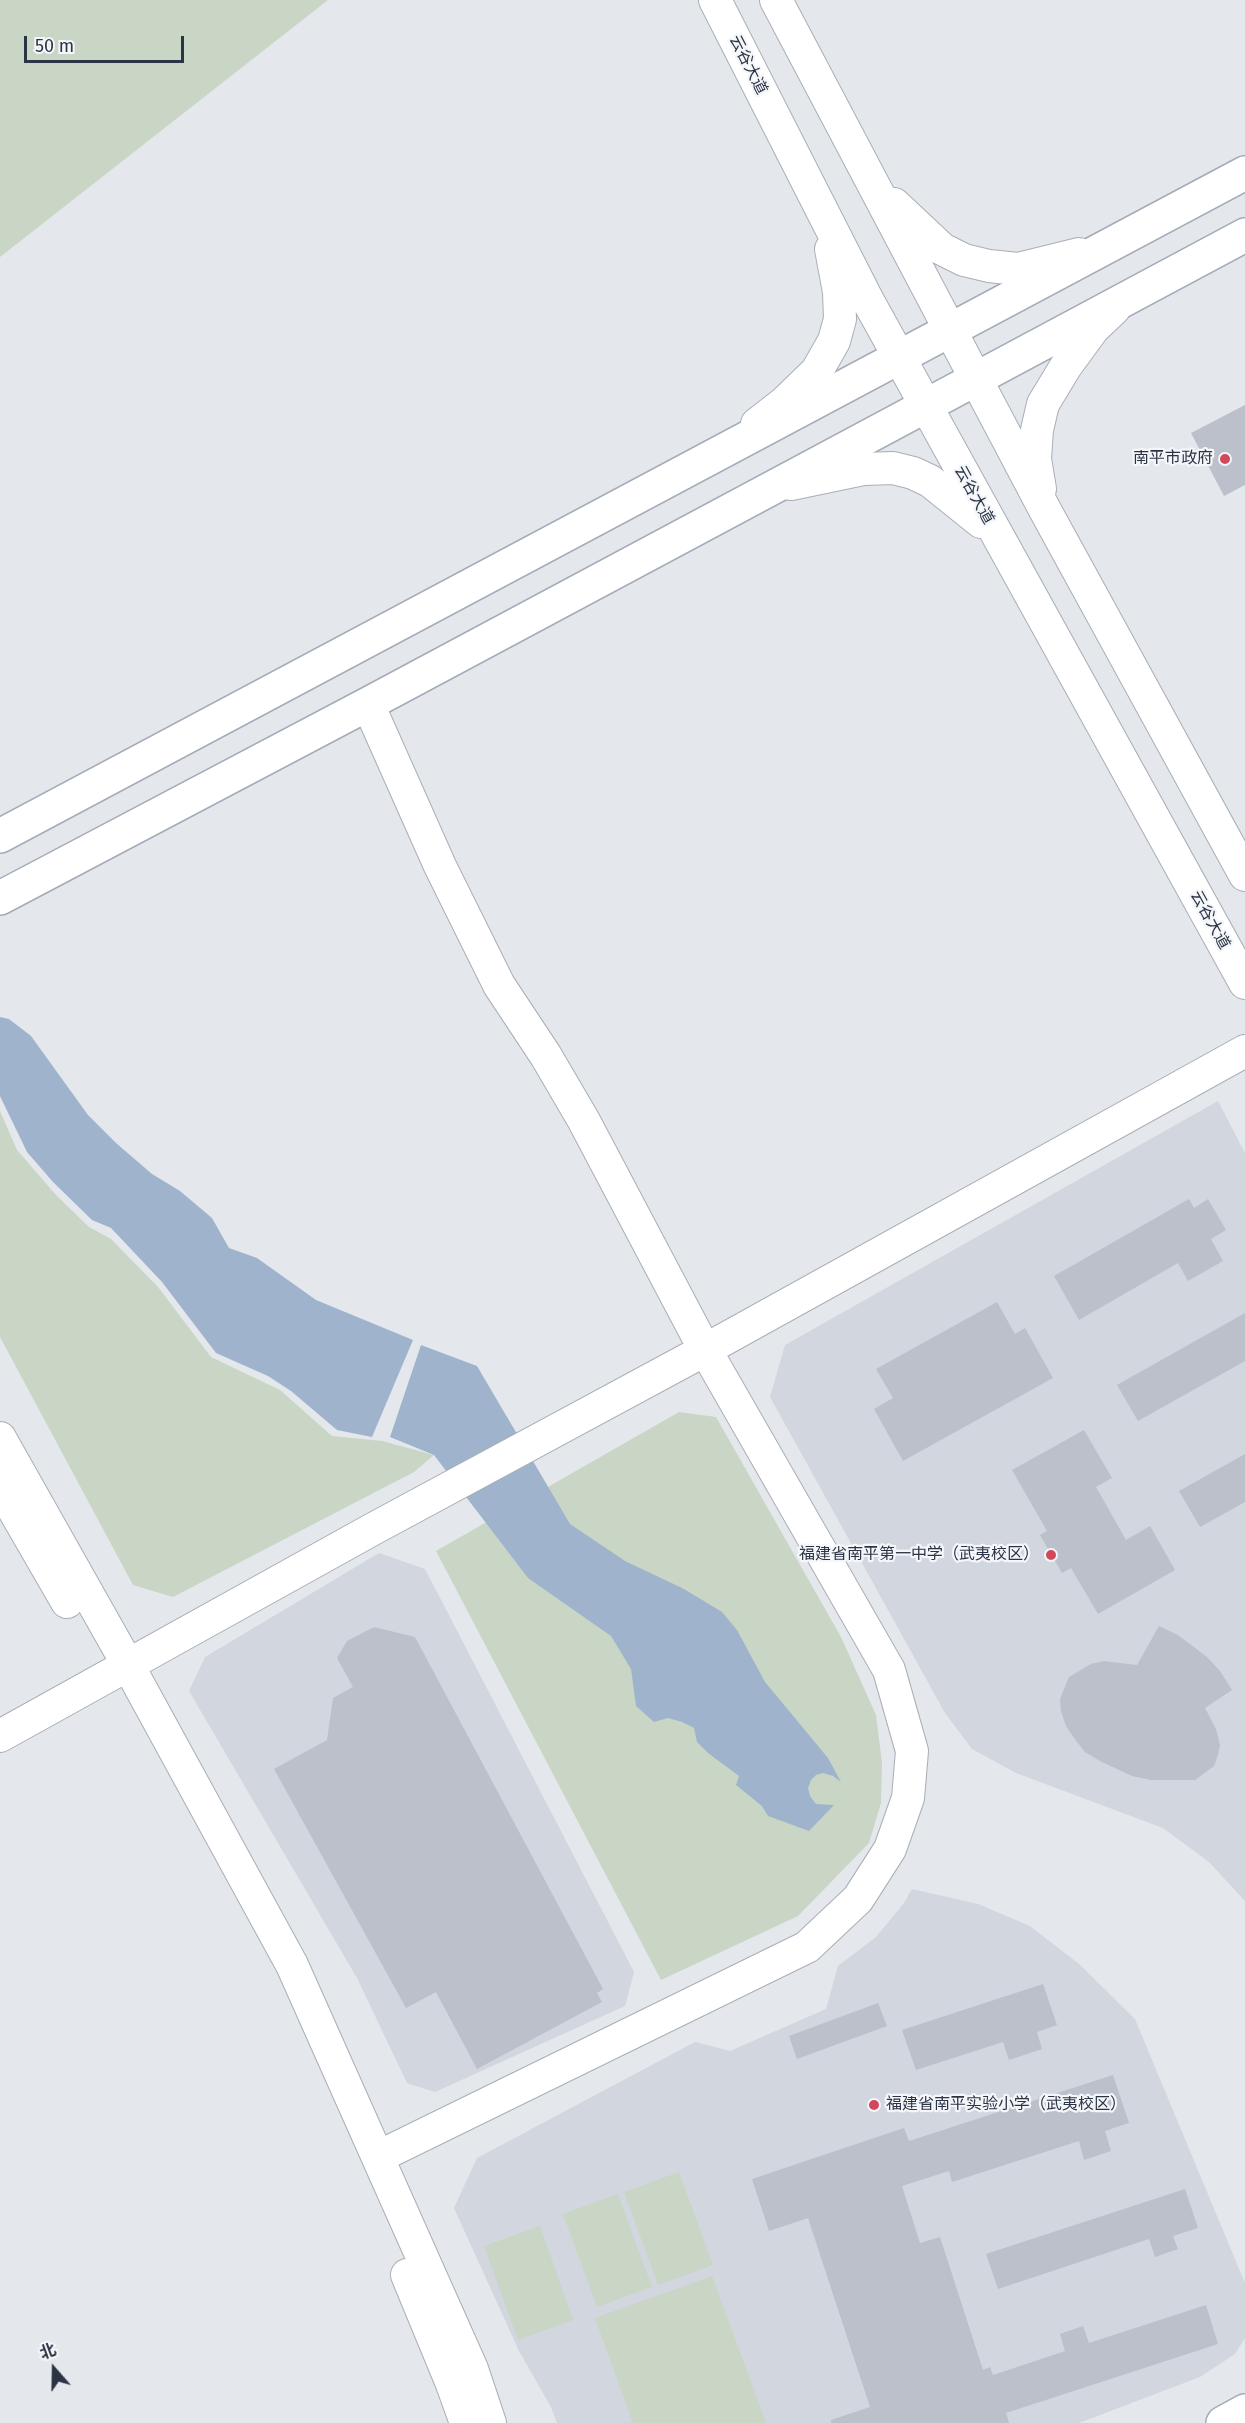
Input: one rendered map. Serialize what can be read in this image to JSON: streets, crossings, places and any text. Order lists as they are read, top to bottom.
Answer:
{
  "streets": {
    "main road": ["云谷大道"]
  },
  "places": ["南平市政府", "福建省南平第一中学（武夷校区）", "福建省南平实验小学（武夷校区）"],
  "scale_bar": "50 m",
  "north": "top"
}
